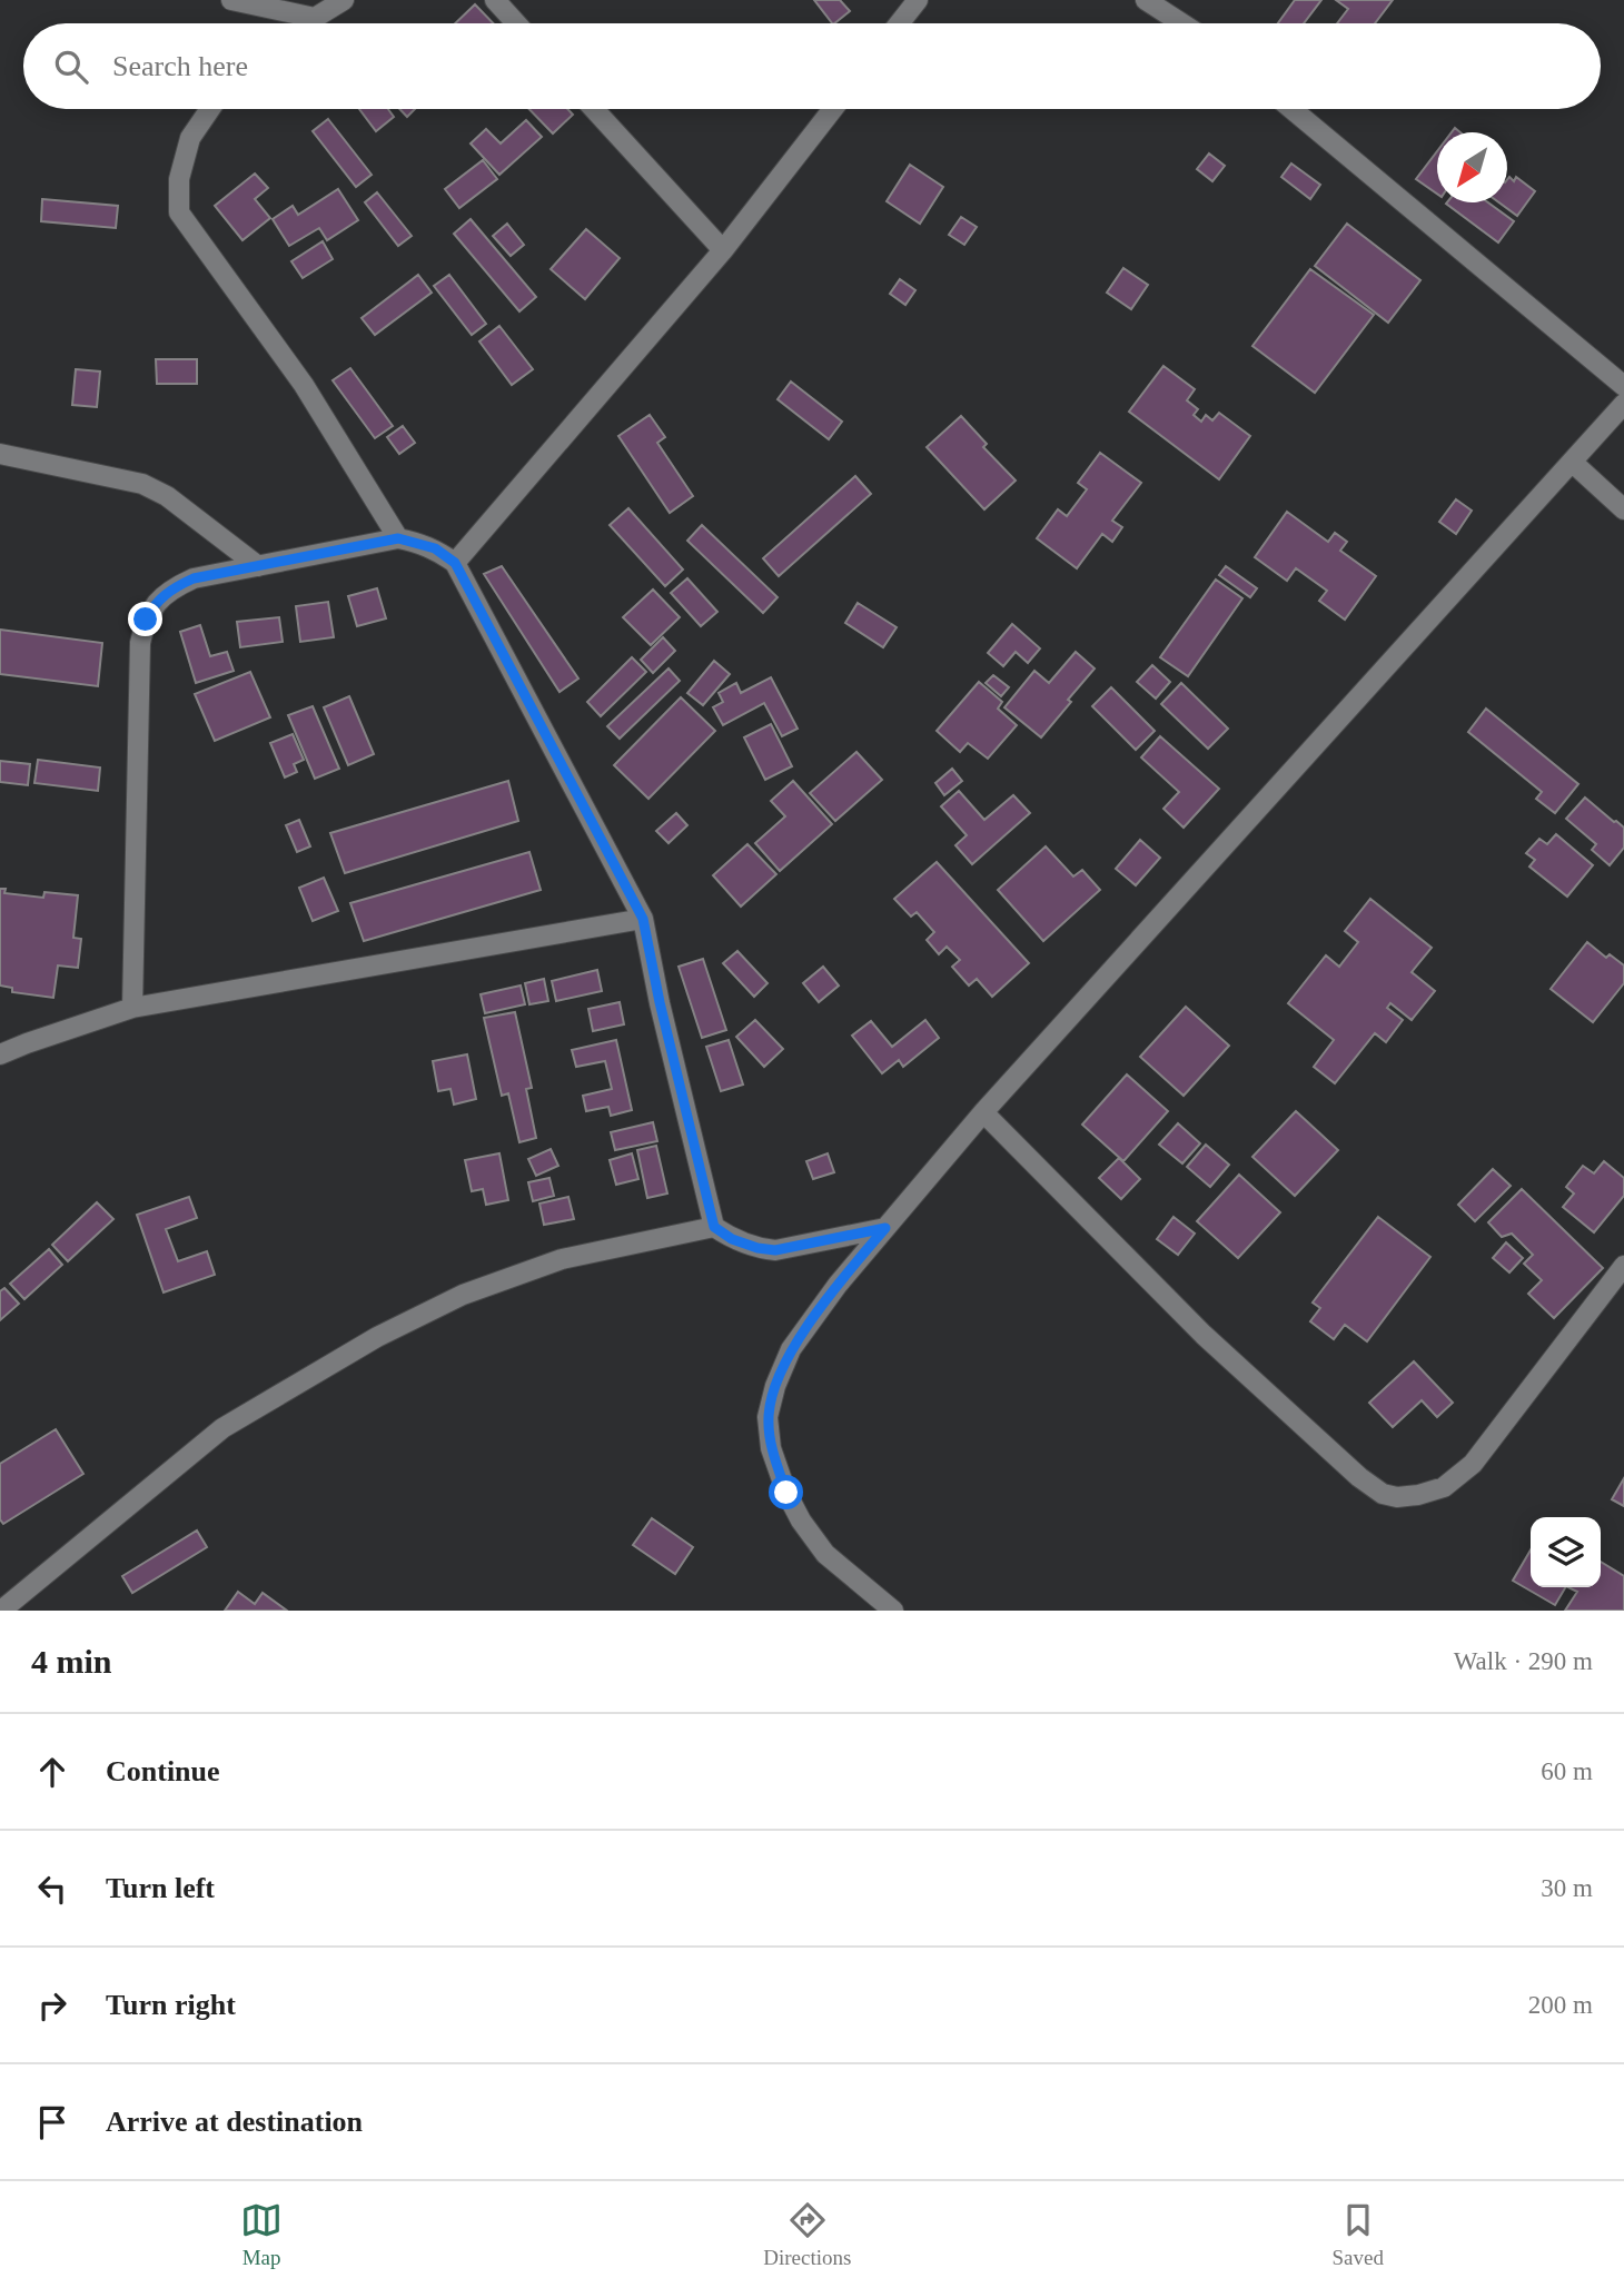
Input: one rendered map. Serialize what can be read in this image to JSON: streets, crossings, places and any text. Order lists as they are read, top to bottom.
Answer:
{
  "north": "bottom left",
  "page": {
    "search": "Search here",
    "heading": ["4 min", "Walk · 290 m"],
    "list": [
      ["Continue", "60 m"],
      ["Turn left", "30 m"],
      ["Turn right", "200 m"],
      "Arrive at destination"
    ],
    "nav": ["Map", "Directions", "Saved"]
  }
}
